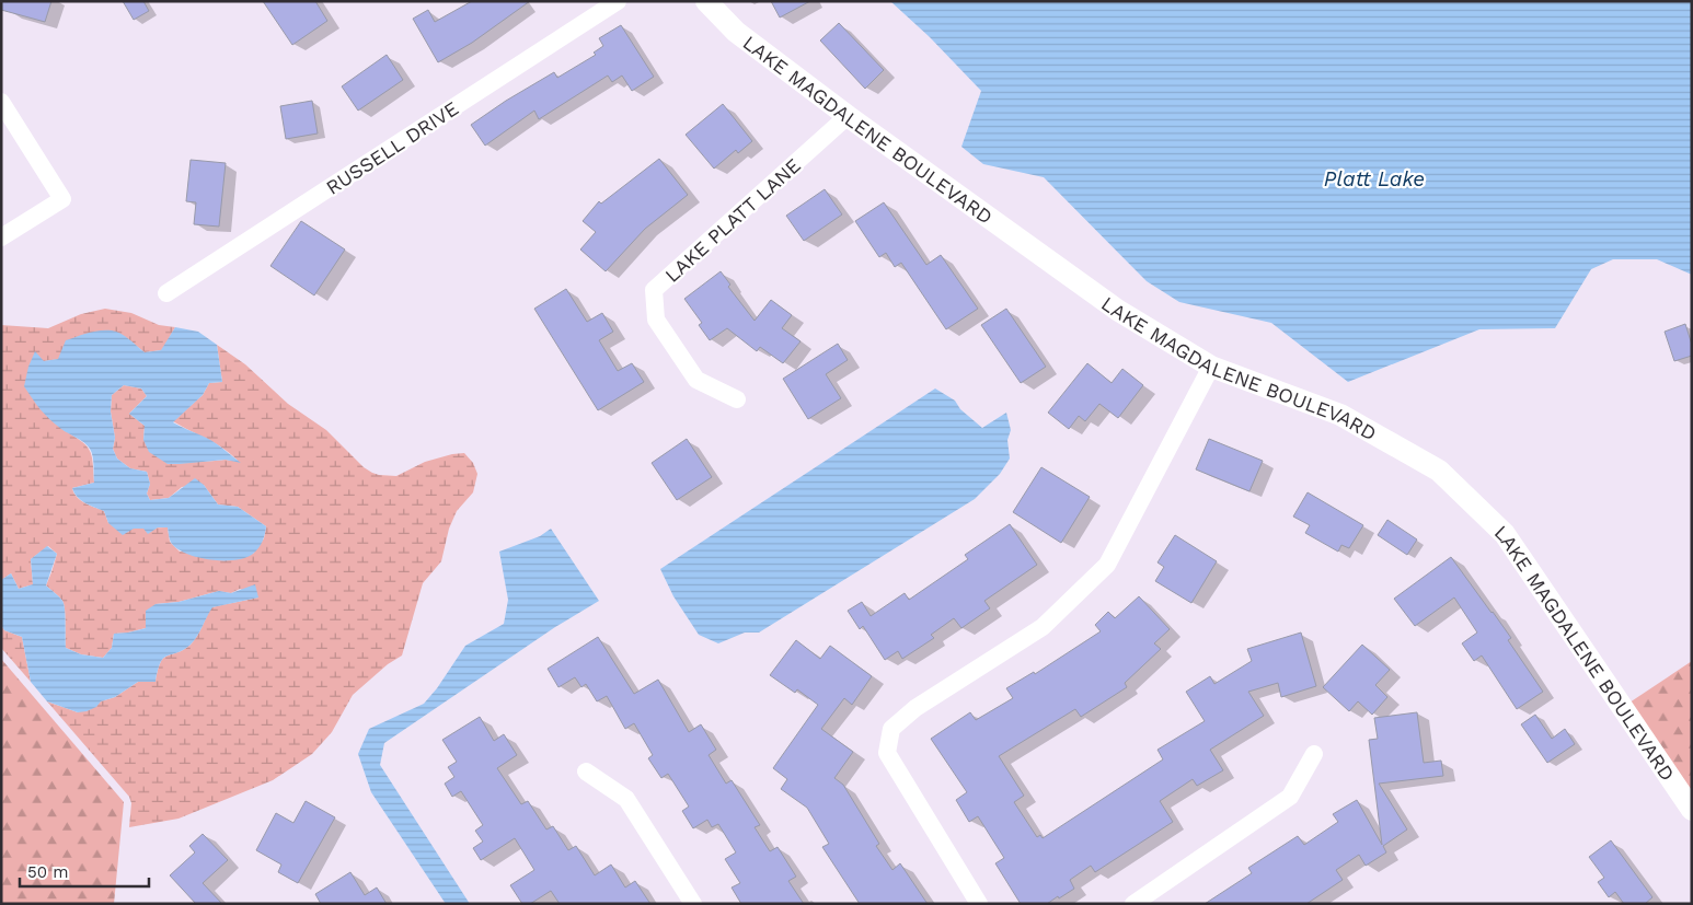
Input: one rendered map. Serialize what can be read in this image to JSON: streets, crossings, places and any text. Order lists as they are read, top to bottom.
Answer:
{
  "streets": {
    "street": ["LAKE MAGDALENE BOULEVARD", "RUSSELL DRIVE", "LAKE PLATT LANE"]
  },
  "crossings": [
    ["LAKE MAGDALENE BOULEVARD", "LAKE PLATT LANE"]
  ],
  "water": ["Platt Lake"],
  "scale_bar": "50 m"
}
